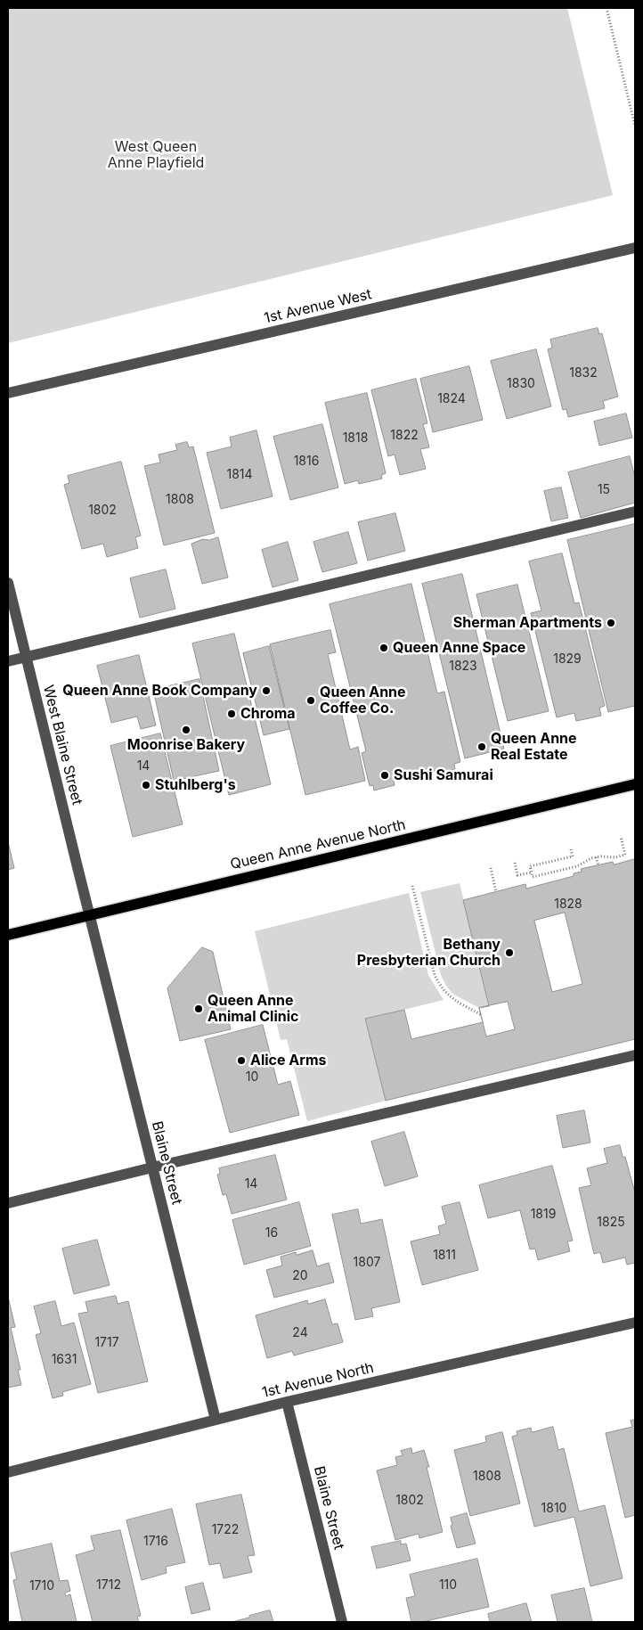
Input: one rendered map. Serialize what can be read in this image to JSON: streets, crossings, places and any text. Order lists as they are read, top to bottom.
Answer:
{
  "streets": {
    "main road": ["Queen Anne Avenue North"],
    "street": [
      "1st Avenue West",
      "West Blaine Street",
      "Blaine Street",
      "1st Avenue North"
    ]
  },
  "crossings": [
    ["West Blaine Street", "Queen Anne Avenue North"],
    ["West Blaine Street", "Blaine Street"],
    ["Queen Anne Avenue North", "Blaine Street"],
    ["Blaine Street", "1st Avenue North"]
  ],
  "parks": ["West Queen Anne Playfield"],
  "places": [
    "Sherman Apartments",
    "Queen Anne Space",
    "Queen Anne Book Company",
    "Queen Anne Coffee Co.",
    "Chroma",
    "Moonrise Bakery",
    "Queen Anne Real Estate",
    "Sushi Samurai",
    "Stuhlberg's",
    "Bethany Presbyterian Church",
    "Queen Anne Animal Clinic",
    "Alice Arms"
  ],
  "house_numbers": [
    "1832",
    "1830",
    "1824",
    "1822",
    "1818",
    "1816",
    "1814",
    "15",
    "1808",
    "1802",
    "1829",
    "1823",
    "14",
    "1828",
    "10",
    "14",
    "1819",
    "1825",
    "16",
    "1811",
    "1807",
    "20",
    "24",
    "1717",
    "1631",
    "1808",
    "1802",
    "1810",
    "1722",
    "1716",
    "1712",
    "110",
    "1710"
  ]
}
